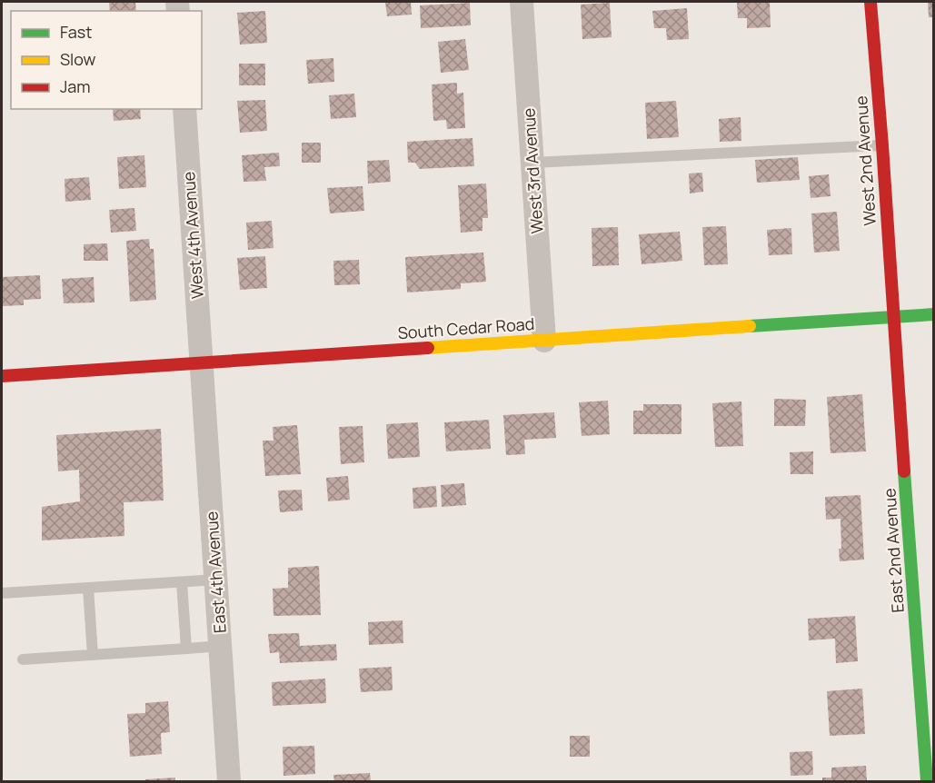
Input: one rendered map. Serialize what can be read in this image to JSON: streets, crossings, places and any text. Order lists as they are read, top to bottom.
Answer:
{
  "streets": {
    "main road": ["West 2nd Avenue", "South Cedar Road", "East 2nd Avenue"],
    "street": ["West 3rd Avenue", "West 4th Avenue", "East 4th Avenue"]
  },
  "crossings": [
    ["West 2nd Avenue", "South Cedar Road"],
    ["West 2nd Avenue", "East 2nd Avenue"],
    ["West 3rd Avenue", "South Cedar Road"],
    ["West 4th Avenue", "South Cedar Road"],
    ["West 4th Avenue", "East 4th Avenue"],
    ["South Cedar Road", "East 2nd Avenue"],
    ["South Cedar Road", "East 4th Avenue"]
  ],
  "legend": ["Fast", "Slow", "Jam"]
}
